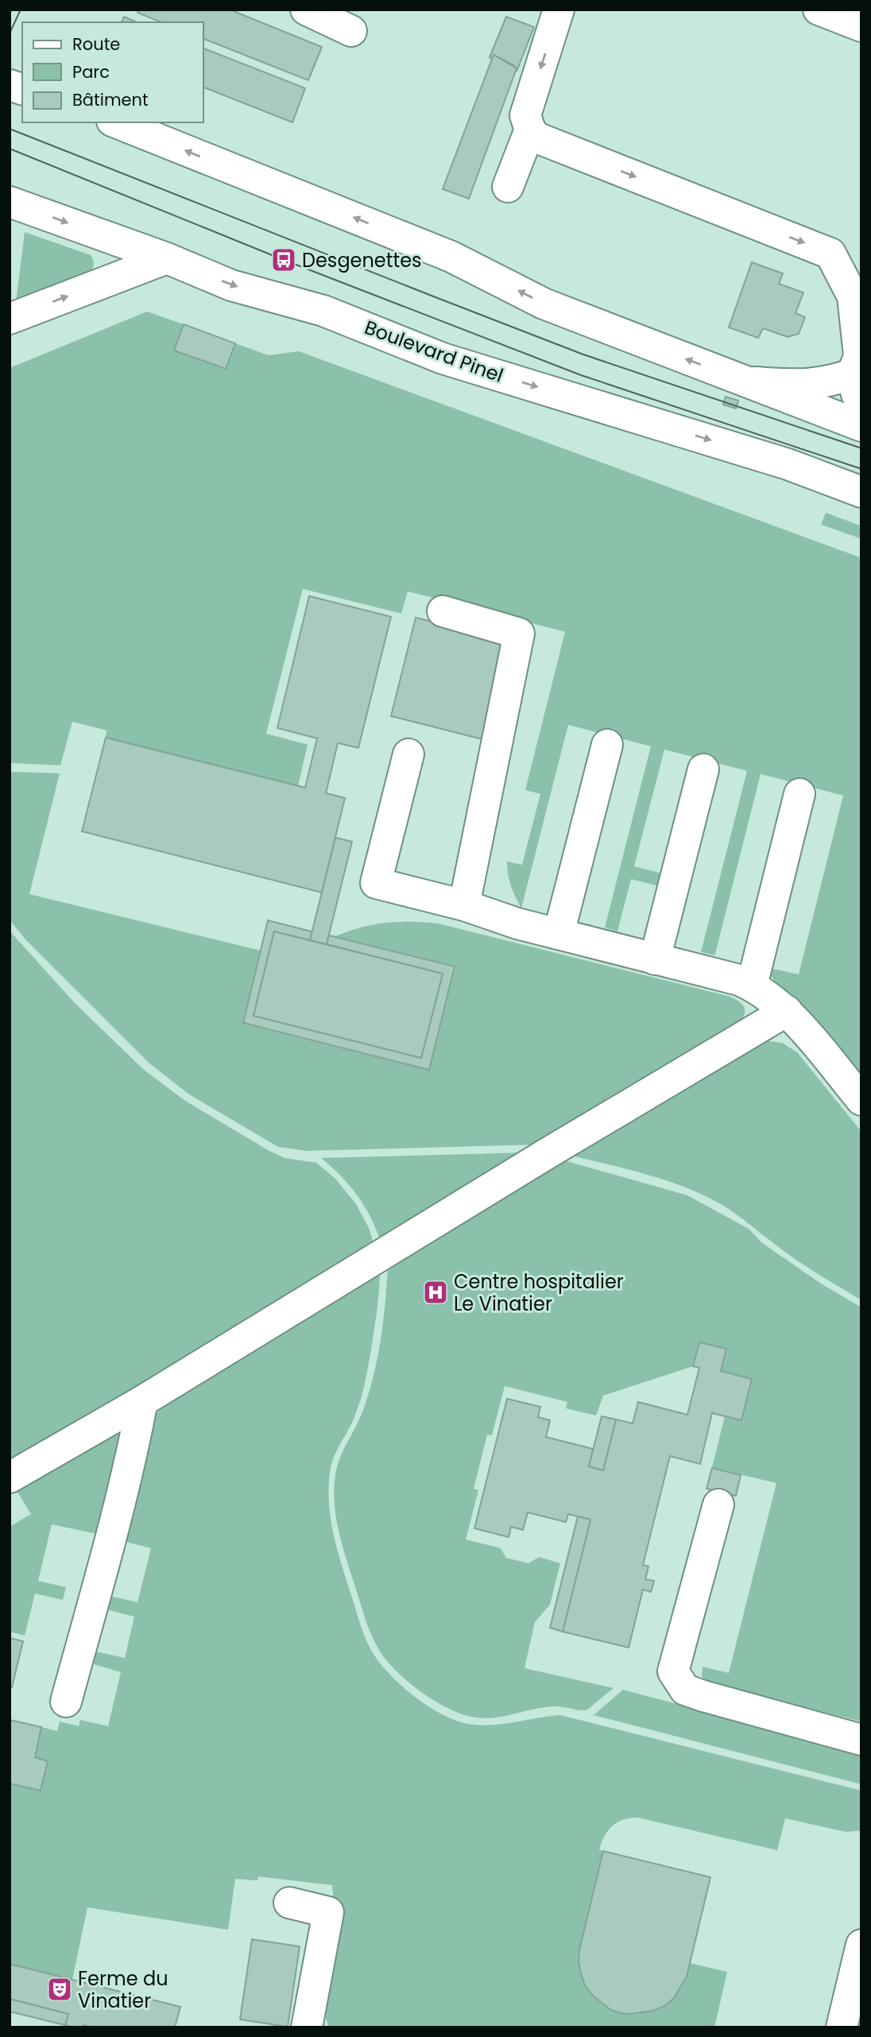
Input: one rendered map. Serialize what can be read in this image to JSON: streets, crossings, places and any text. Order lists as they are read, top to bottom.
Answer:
{
  "streets": {
    "main road": ["Boulevard Pinel"]
  },
  "places": {
    "bus stop": ["Desgenettes"],
    "hospital": ["Centre hospitalier Le Vinatier"],
    "theatre": ["Ferme du Vinatier"]
  },
  "legend": ["Route", "Parc", "Bâtiment"]
}
